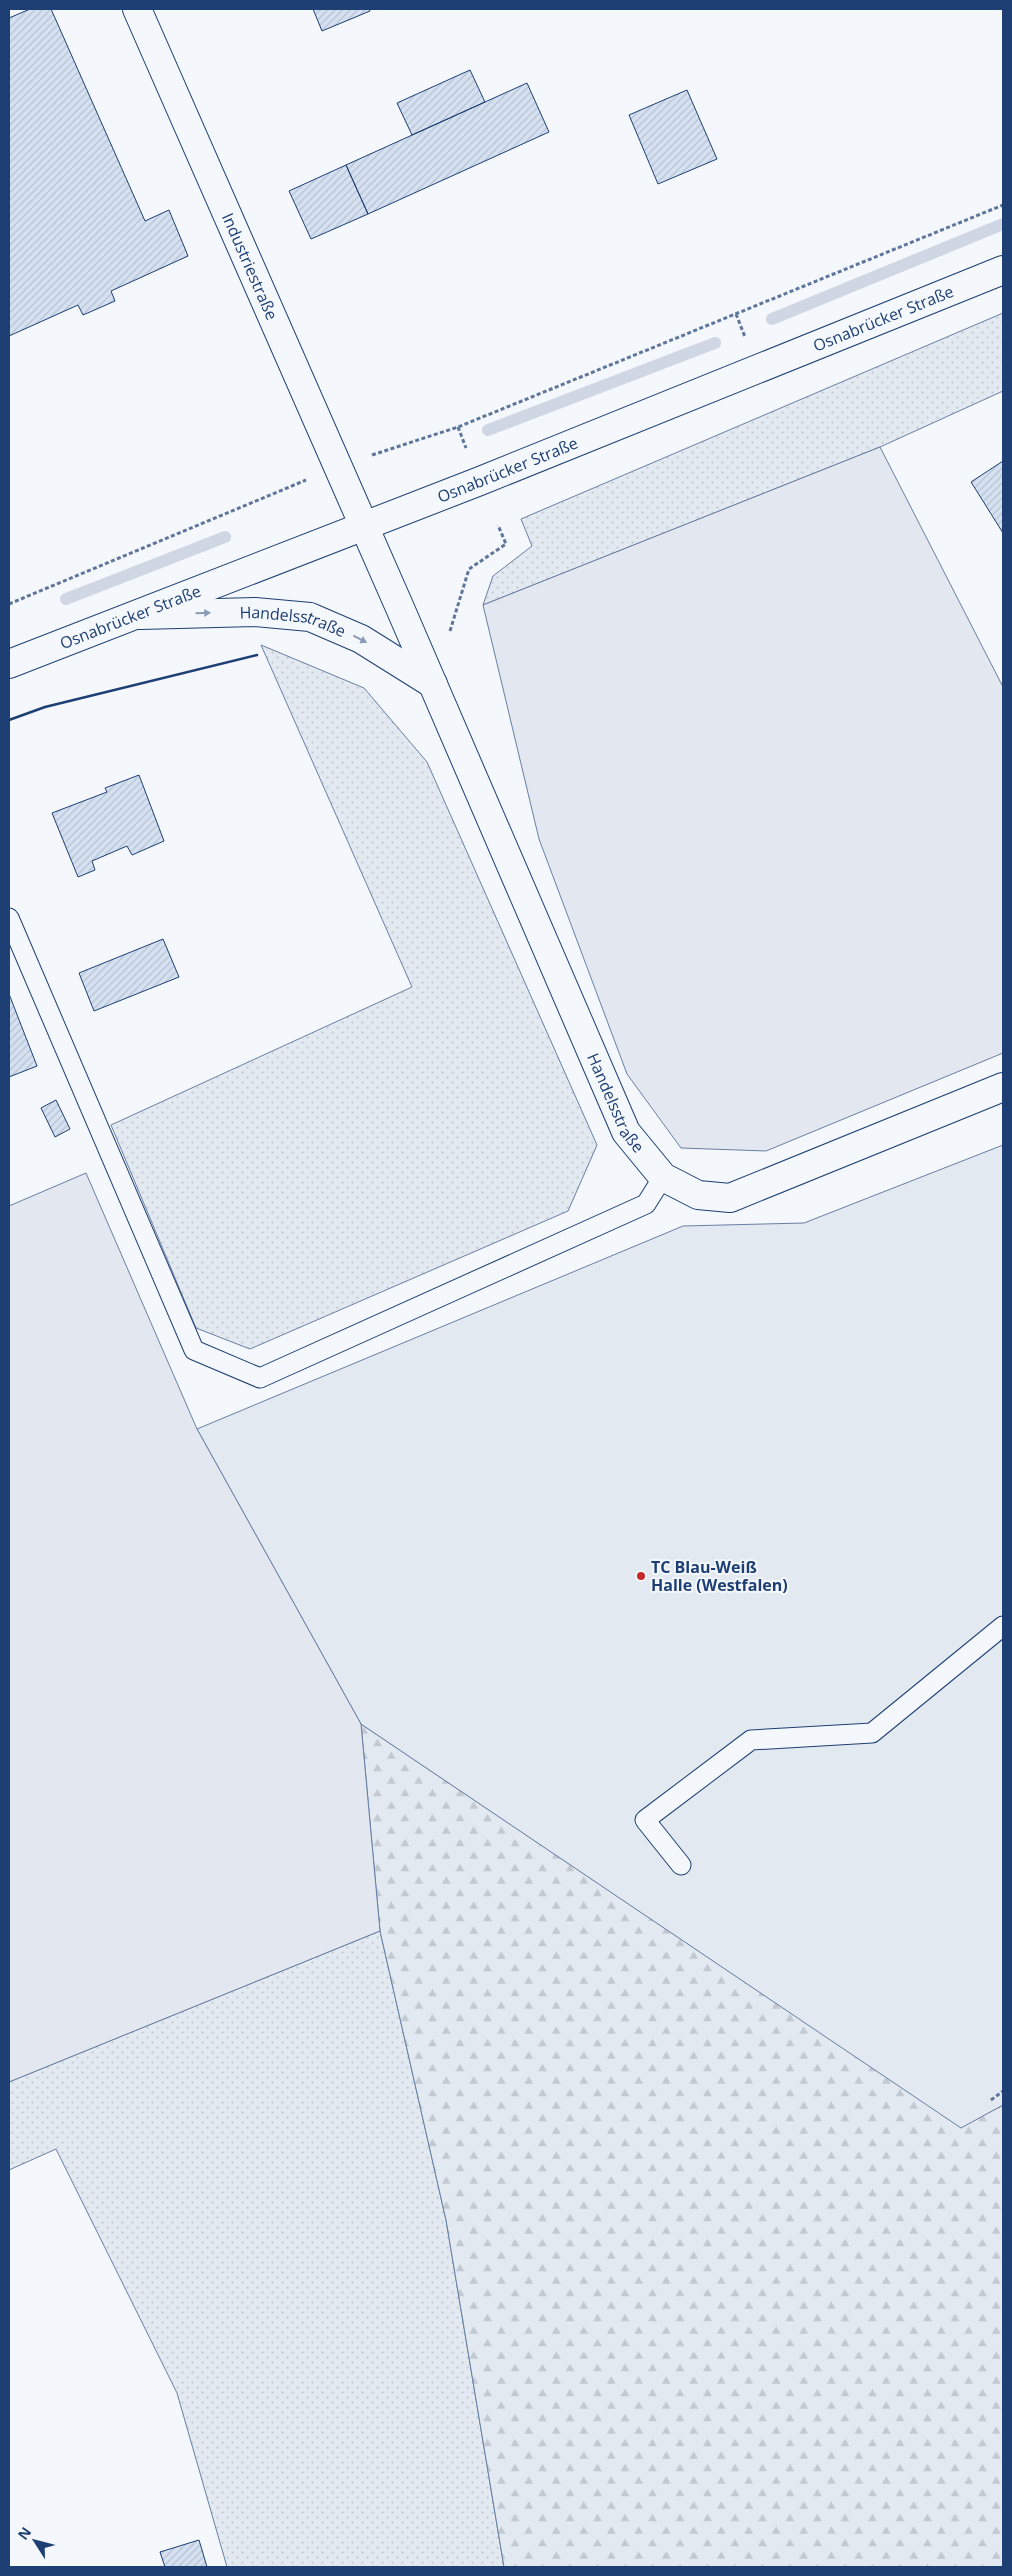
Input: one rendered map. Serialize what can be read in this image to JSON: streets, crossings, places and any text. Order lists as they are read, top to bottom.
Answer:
{
  "streets": {
    "street": ["Industriestraße", "Osnabrücker Straße", "Handelsstraße"]
  },
  "crossings": [
    ["Industriestraße", "Osnabrücker Straße"],
    ["Industriestraße", "Handelsstraße"],
    ["Osnabrücker Straße", "Handelsstraße"]
  ],
  "places": ["TC Blau-Weiß Halle (Westfalen)"],
  "north": "top left"
}
